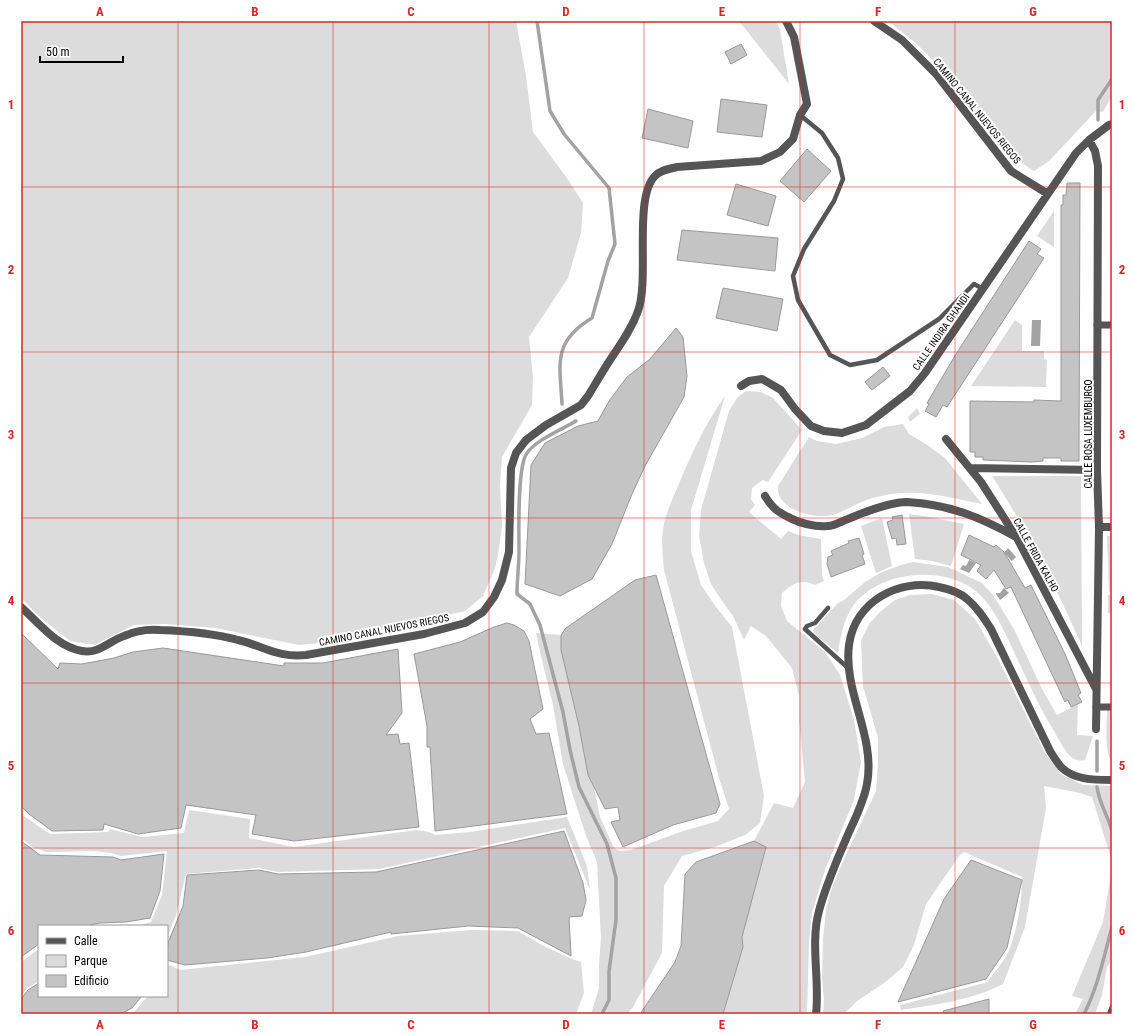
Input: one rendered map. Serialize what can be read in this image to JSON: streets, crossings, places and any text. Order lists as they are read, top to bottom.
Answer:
{
  "streets": {
    "street": [
      "CAMINO CANAL NUEVOS RIEGOS",
      "CALLE INDIRA GHANDI",
      "CALLE ROSA LUXEMBURGO",
      "CALLE FRIDA KALHO"
    ]
  },
  "crossings": [
    ["CAMINO CANAL NUEVOS RIEGOS", "CALLE INDIRA GHANDI"],
    ["CALLE INDIRA GHANDI", "CALLE ROSA LUXEMBURGO"],
    ["CALLE ROSA LUXEMBURGO", "CALLE FRIDA KALHO"]
  ],
  "legend": ["Calle", "Parque", "Edificio"],
  "scale_bar": "50 m",
  "grid": {
    "columns": [
      "A",
      "B",
      "C",
      "D",
      "E",
      "F",
      "G"
    ],
    "rows": [
      "1",
      "2",
      "3",
      "4",
      "5",
      "6"
    ]
  }
}
